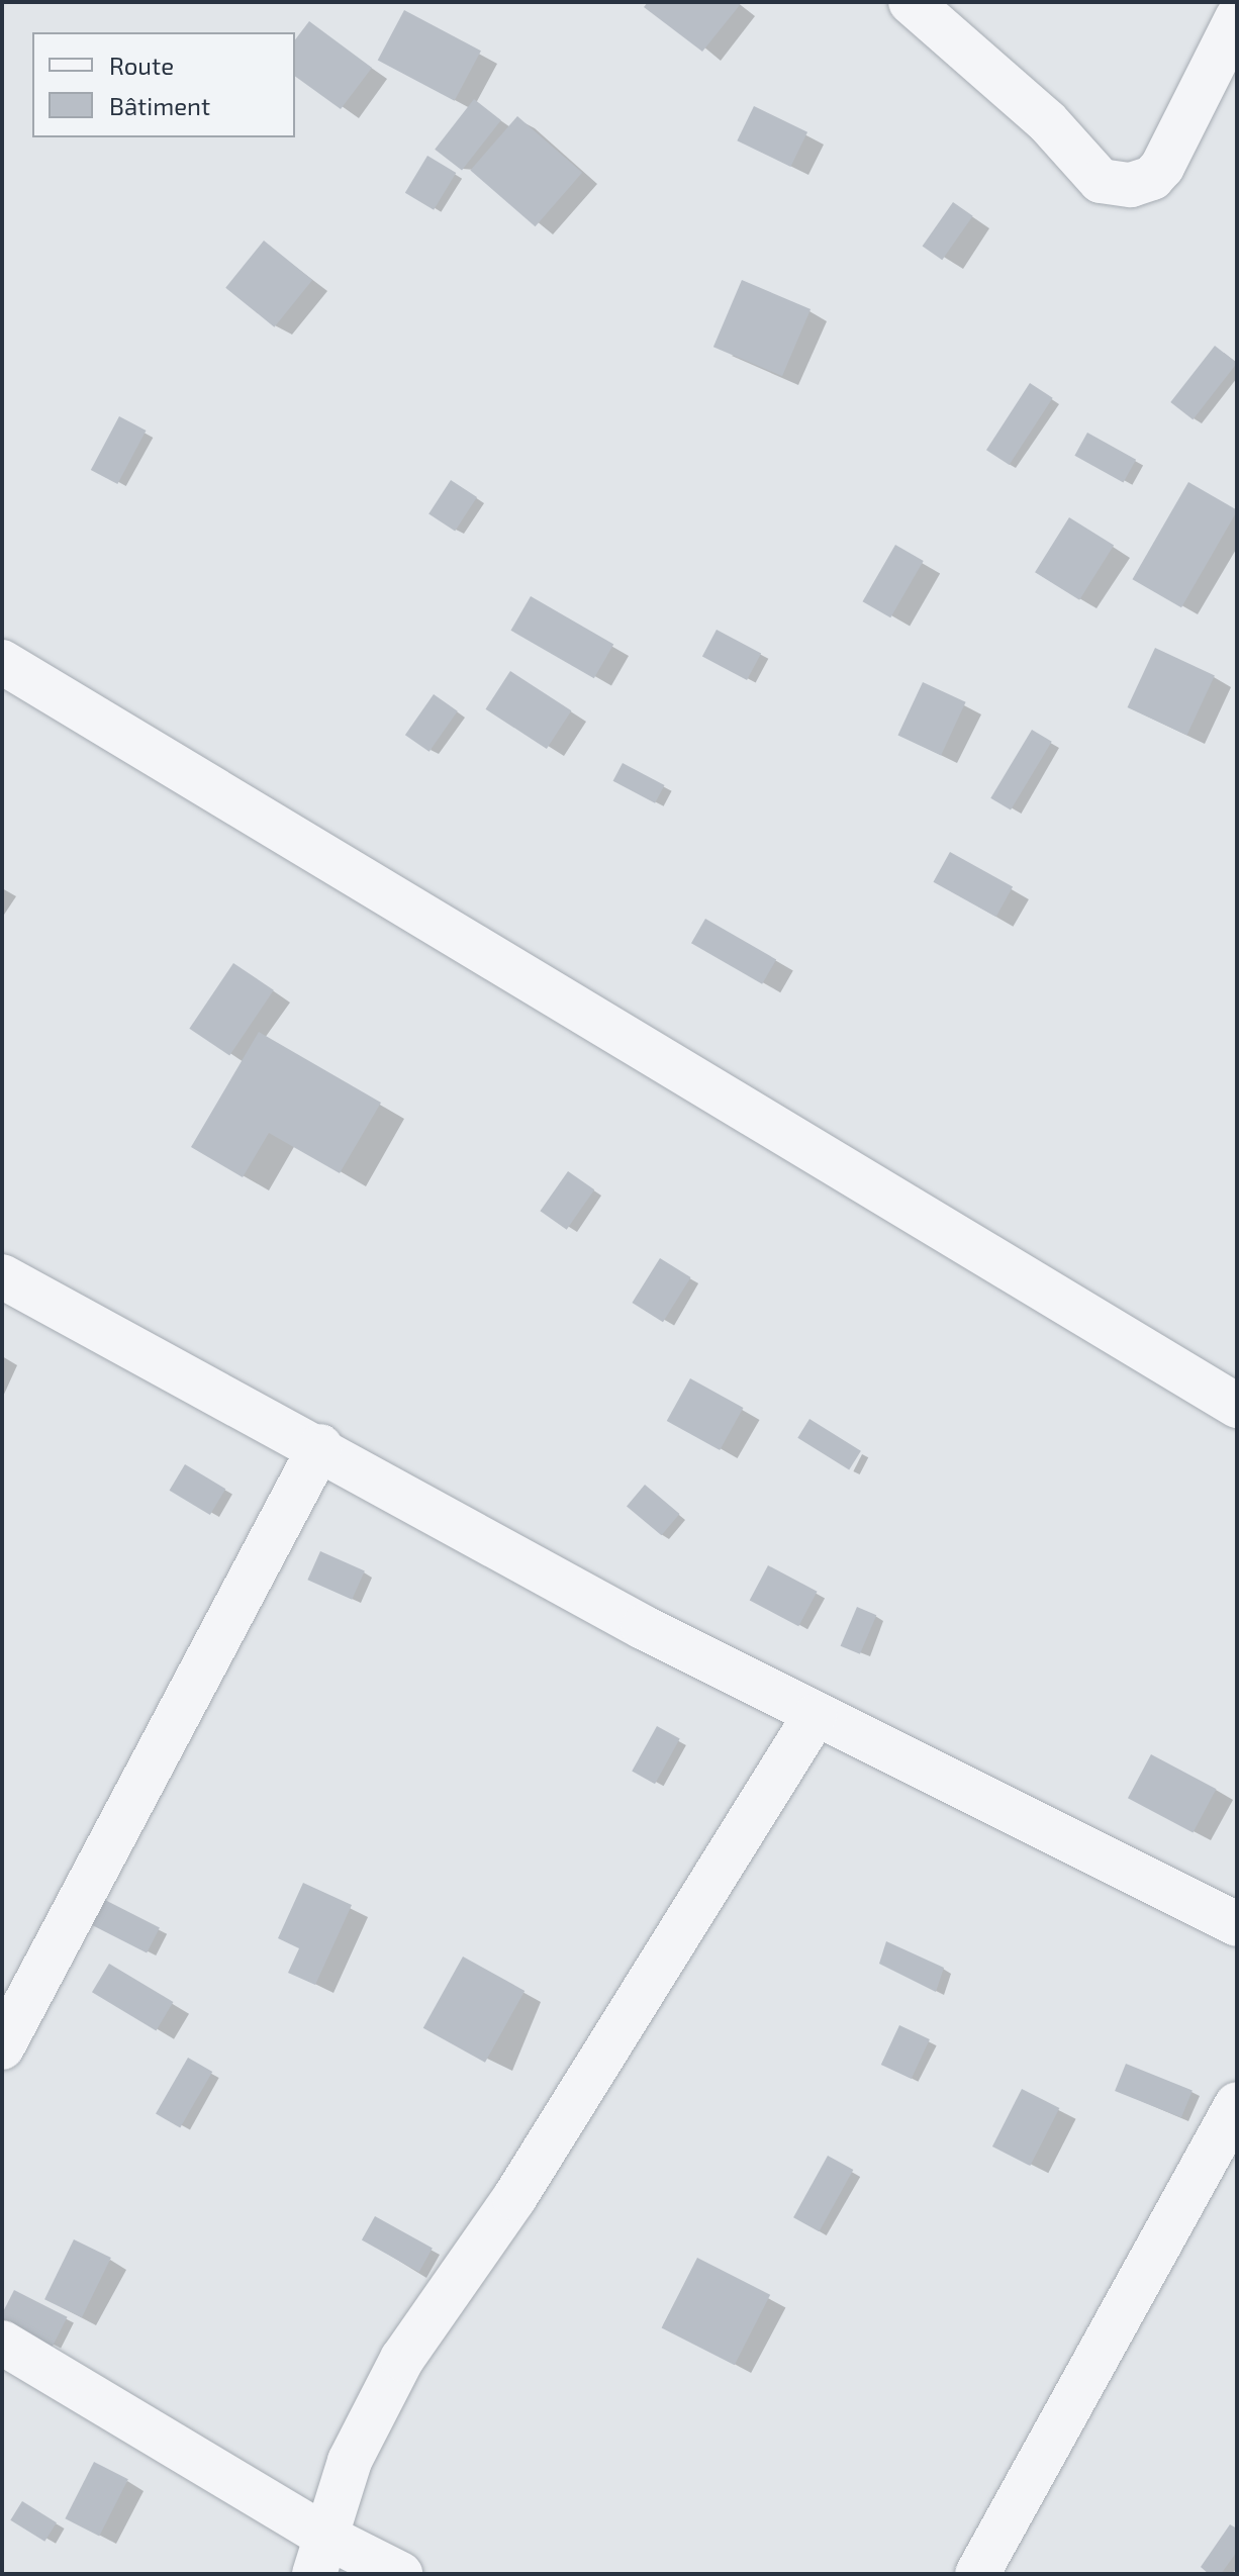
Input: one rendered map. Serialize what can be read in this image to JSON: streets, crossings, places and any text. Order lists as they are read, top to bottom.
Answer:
{
  "legend": ["Route", "Bâtiment"]
}
